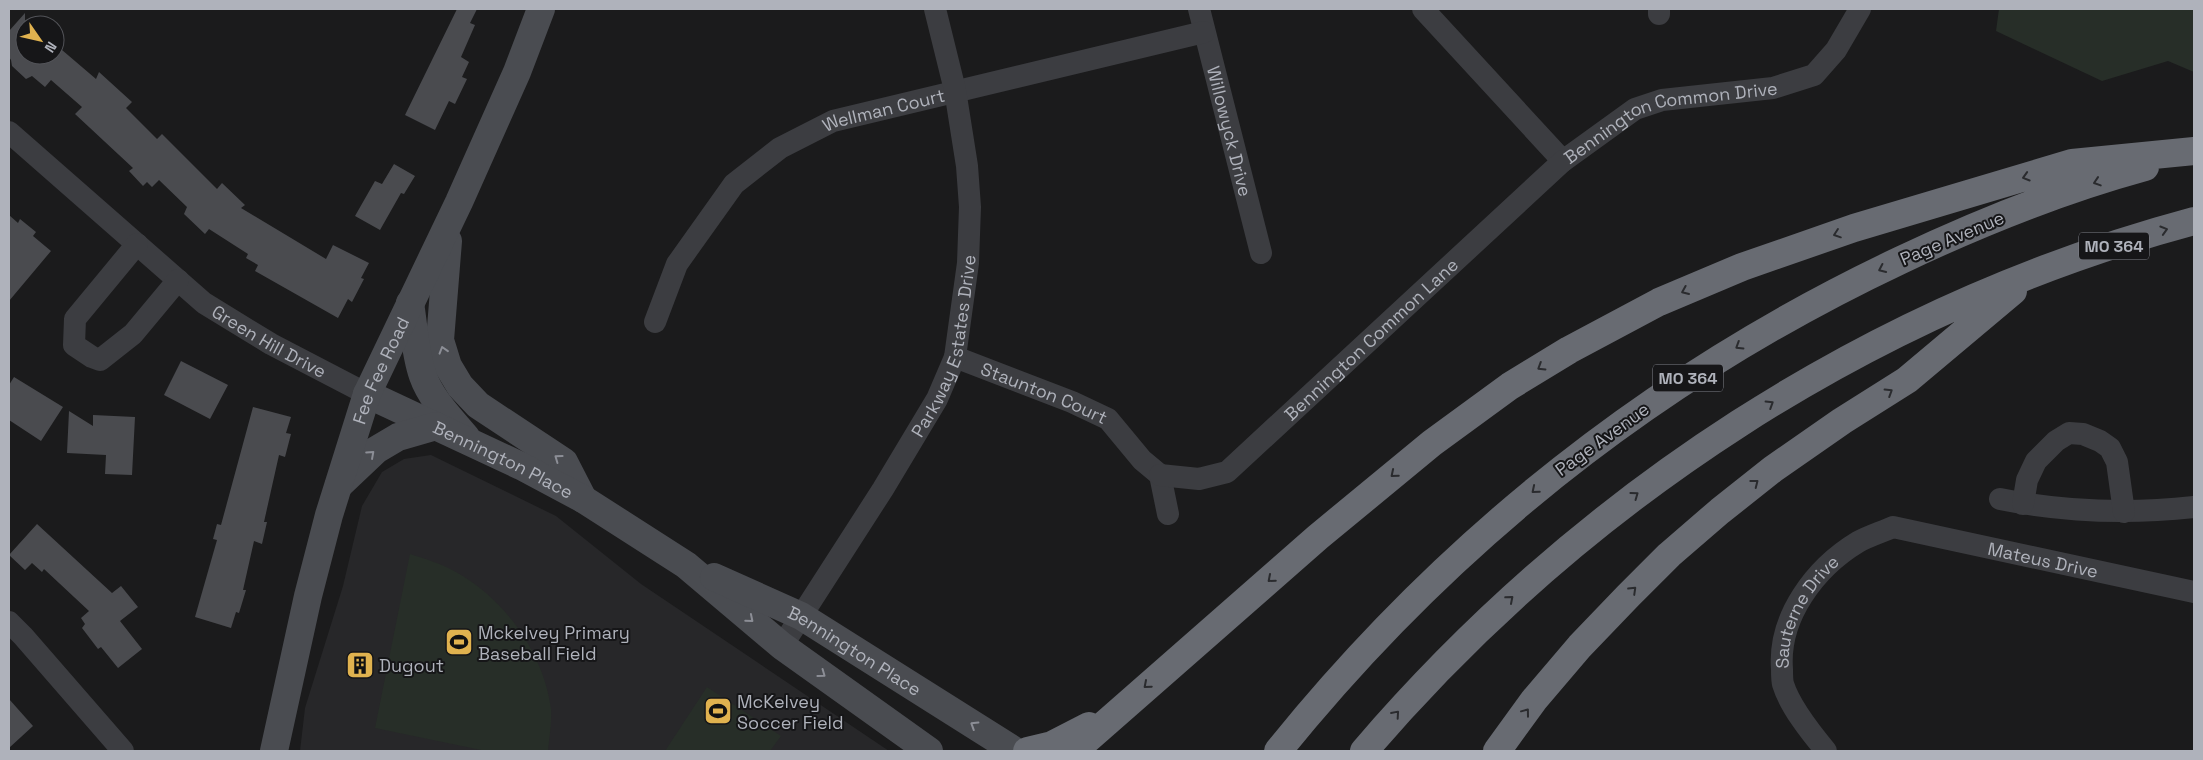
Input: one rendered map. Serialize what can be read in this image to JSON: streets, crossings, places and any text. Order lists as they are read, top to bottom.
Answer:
{
  "streets": {
    "highway": ["Page Avenue", "MO 364"],
    "main road": ["Fee Fee Road", "Bennington Place"],
    "street": [
      "Wellman Court",
      "Bennington Common Drive",
      "Willowyck Drive",
      "Green Hill Drive",
      "Bennington Common Lane",
      "Parkway Estates Drive",
      "Staunton Court",
      "Mateus Drive",
      "Sauterne Drive"
    ]
  },
  "crossings": [
    ["Wellman Court", "Willowyck Drive"],
    ["Wellman Court", "Parkway Estates Drive"],
    ["Bennington Common Drive", "Bennington Common Lane"],
    ["Green Hill Drive", "Fee Fee Road"],
    ["Green Hill Drive", "Bennington Place"],
    ["Bennington Common Lane", "Staunton Court"],
    ["Parkway Estates Drive", "Staunton Court"],
    ["Parkway Estates Drive", "Bennington Place"],
    ["Fee Fee Road", "Bennington Place"],
    ["Mateus Drive", "Sauterne Drive"]
  ],
  "places": {
    "sports": ["Mckelvey Primary Baseball Field", "McKelvey Soccer Field"],
    "building": ["Dugout"]
  },
  "north": "bottom right"
}
